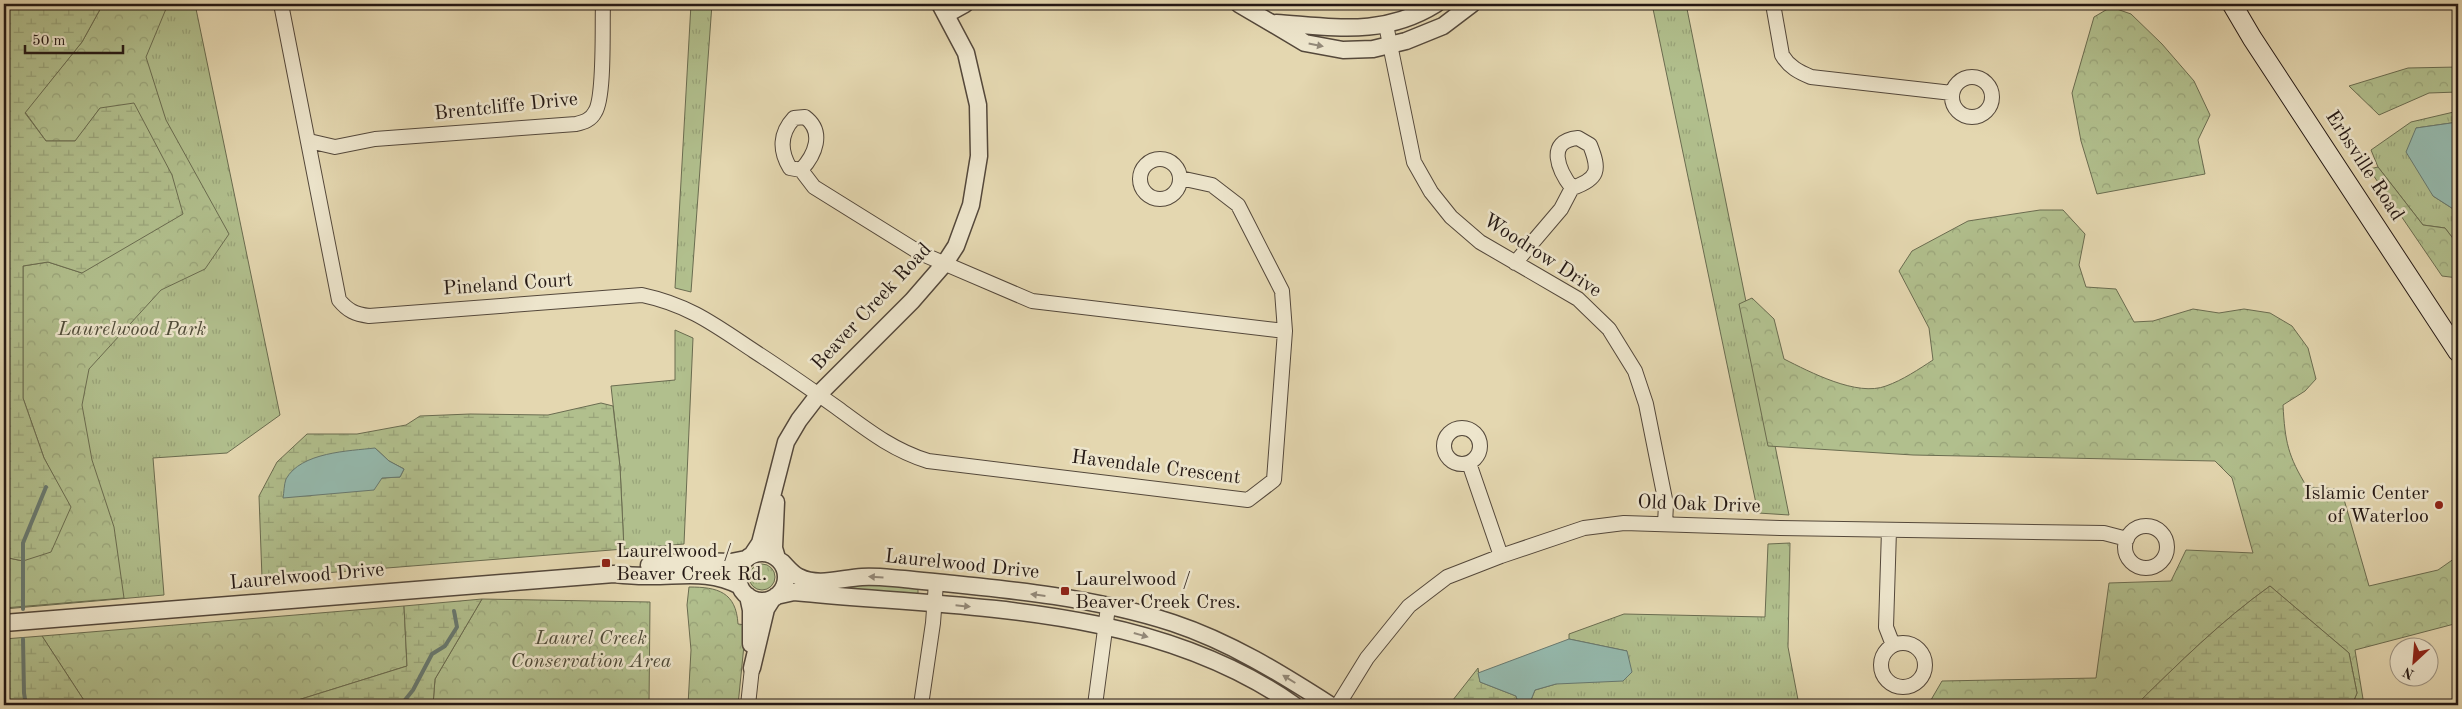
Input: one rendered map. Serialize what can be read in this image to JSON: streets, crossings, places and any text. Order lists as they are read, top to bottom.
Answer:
{
  "streets": {
    "main road": ["Erbsville Road"],
    "street": [
      "Brentcliffe Drive",
      "Woodrow Drive",
      "Pineland Court",
      "Beaver Creek Road",
      "Havendale Crescent",
      "Old Oak Drive",
      "Laurelwood Drive"
    ]
  },
  "crossings": [
    ["Brentcliffe Drive", "Pineland Court"],
    ["Woodrow Drive", "Old Oak Drive"],
    ["Pineland Court", "Beaver Creek Road"],
    ["Pineland Court", "Havendale Crescent"],
    ["Beaver Creek Road", "Havendale Crescent"],
    ["Beaver Creek Road", "Laurelwood Drive"]
  ],
  "parks": ["Laurelwood Park", "Laurel Creek Conservation Area"],
  "places": {
    "other": ["Islamic Center of Waterloo"],
    "transit": ["Laurelwood / Beaver Creek Rd.", "Laurelwood / Beaver Creek Cres."]
  },
  "scale_bar": "50 m",
  "north": "bottom left"
}
